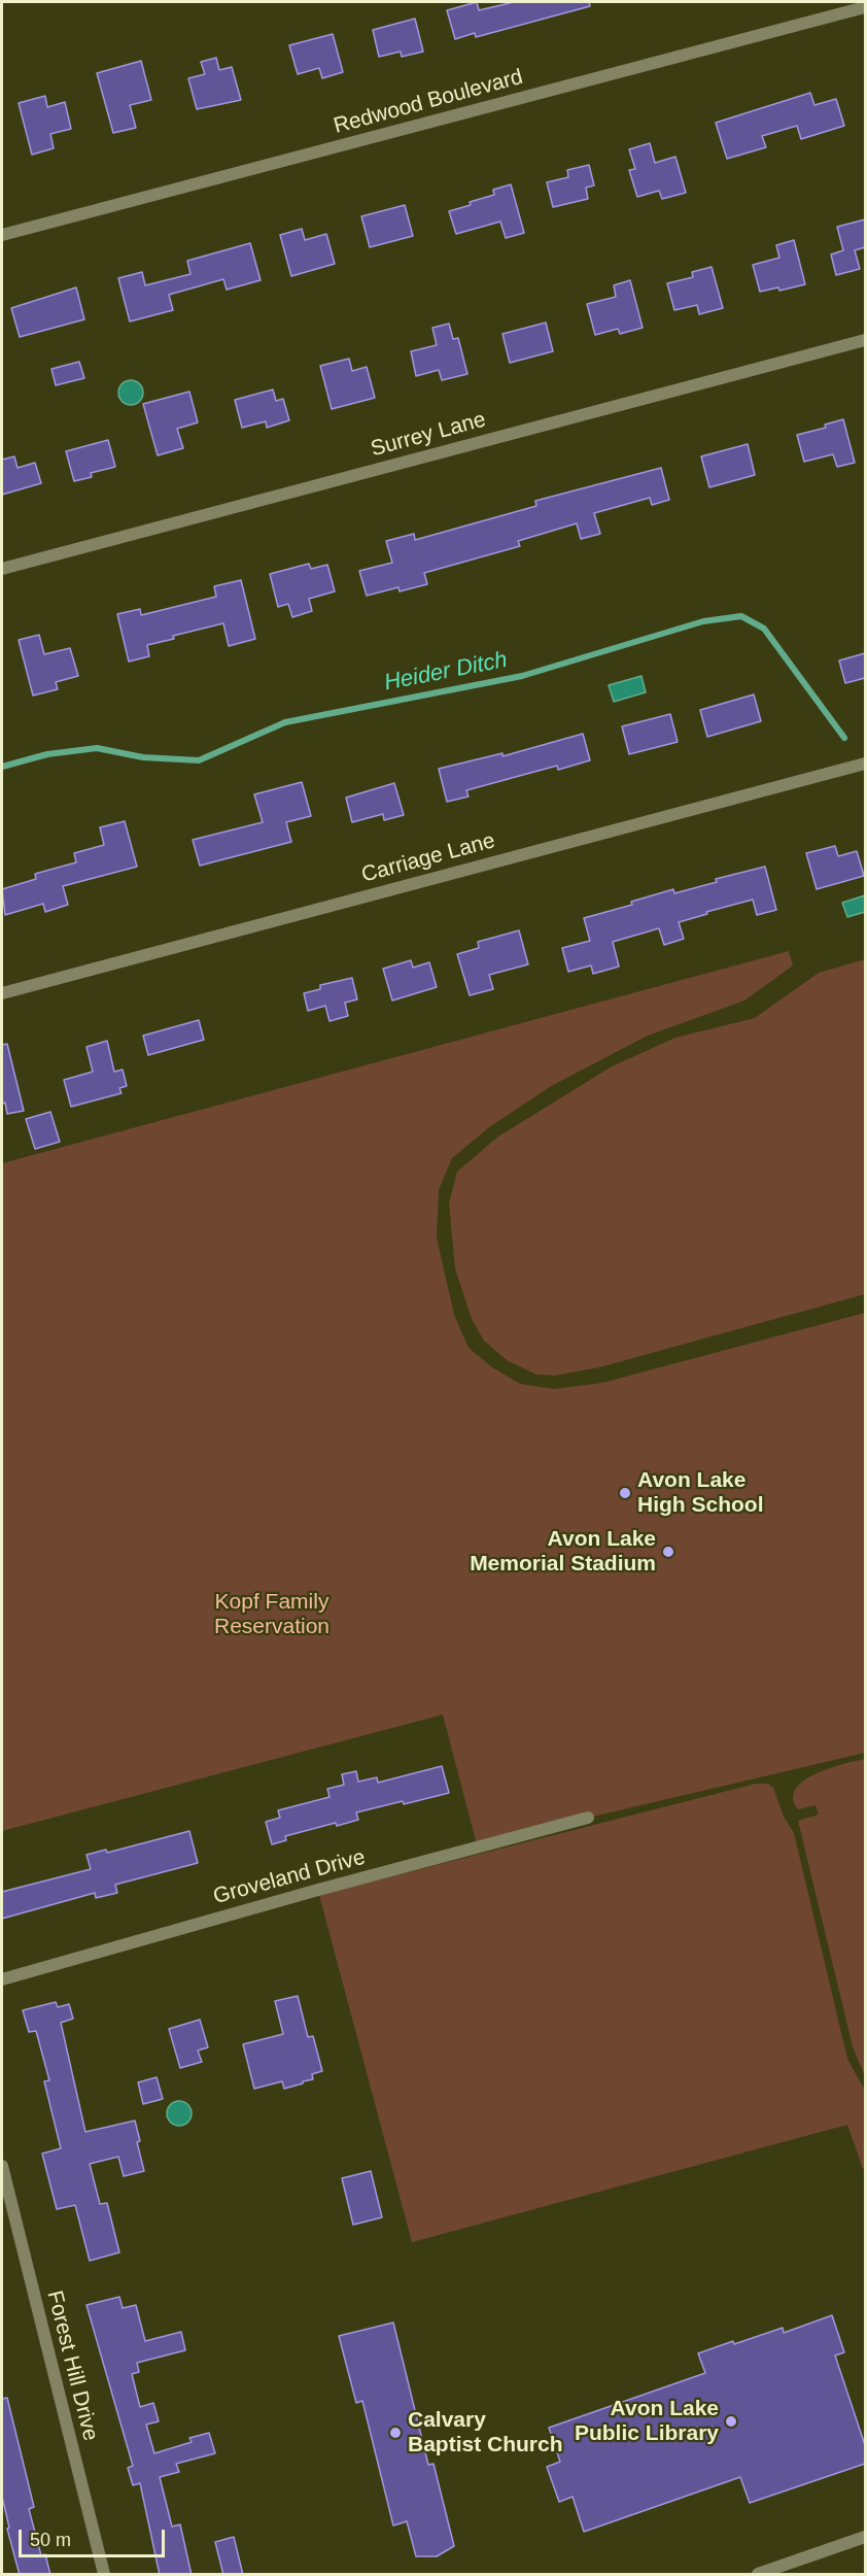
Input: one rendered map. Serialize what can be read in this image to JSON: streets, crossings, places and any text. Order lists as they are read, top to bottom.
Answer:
{
  "streets": {
    "street": [
      "Redwood Boulevard",
      "Surrey Lane",
      "Carriage Lane",
      "Groveland Drive",
      "Forest Hill Drive"
    ]
  },
  "water": ["Heider Ditch"],
  "parks": ["Kopf Family Reservation"],
  "places": [
    "Avon Lake High School",
    "Avon Lake Memorial Stadium",
    "Avon Lake Public Library",
    "Calvary Baptist Church"
  ],
  "scale_bar": "50 m"
}
